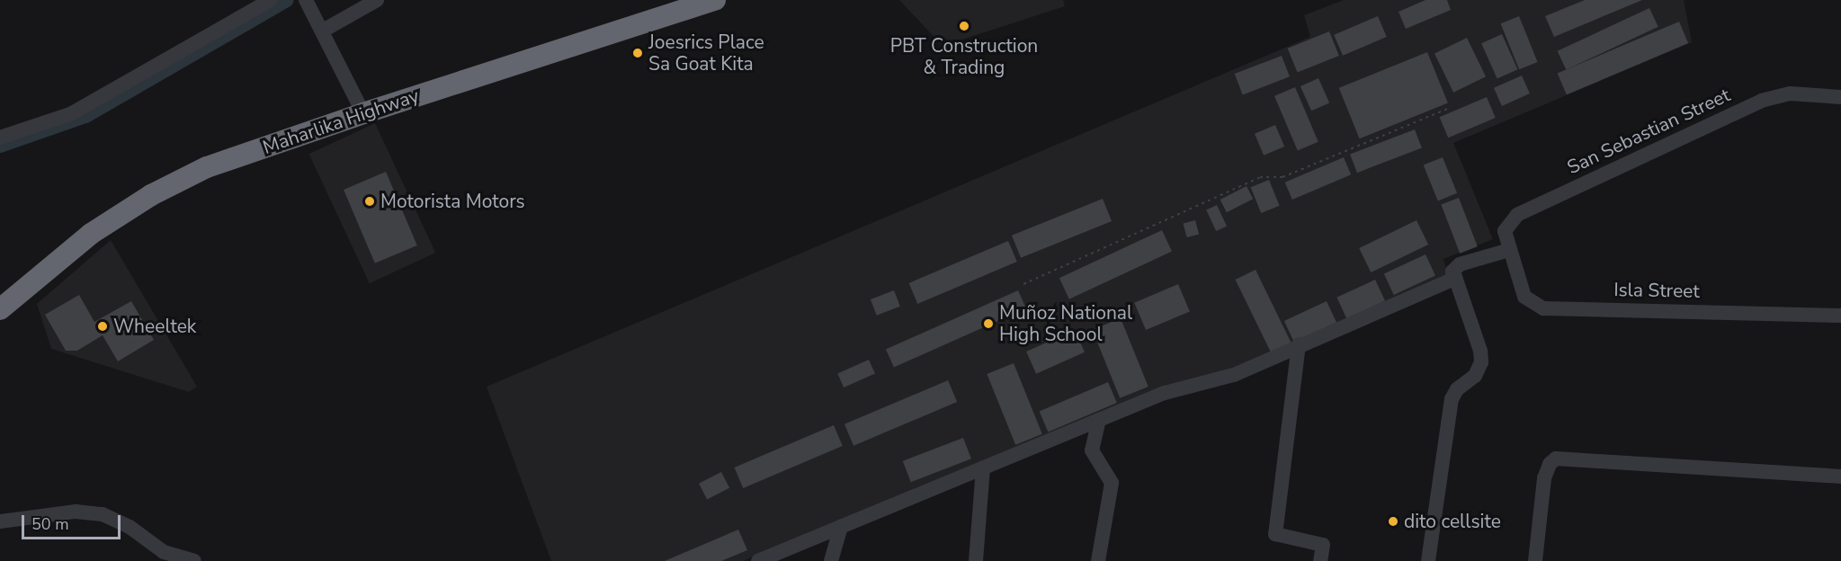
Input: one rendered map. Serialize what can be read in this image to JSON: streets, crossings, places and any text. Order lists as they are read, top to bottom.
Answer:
{
  "streets": {
    "highway": ["Maharlika Highway"],
    "street": ["San Sebastian Street", "Isla Street"]
  },
  "crossings": [
    ["San Sebastian Street", "Isla Street"]
  ],
  "places": [
    "PBT Construction & Trading",
    "Joesrics Place Sa Goat Kita",
    "Motorista Motors",
    "Muñoz National High School",
    "Wheeltek",
    "dito cellsite"
  ],
  "scale_bar": "50 m"
}
